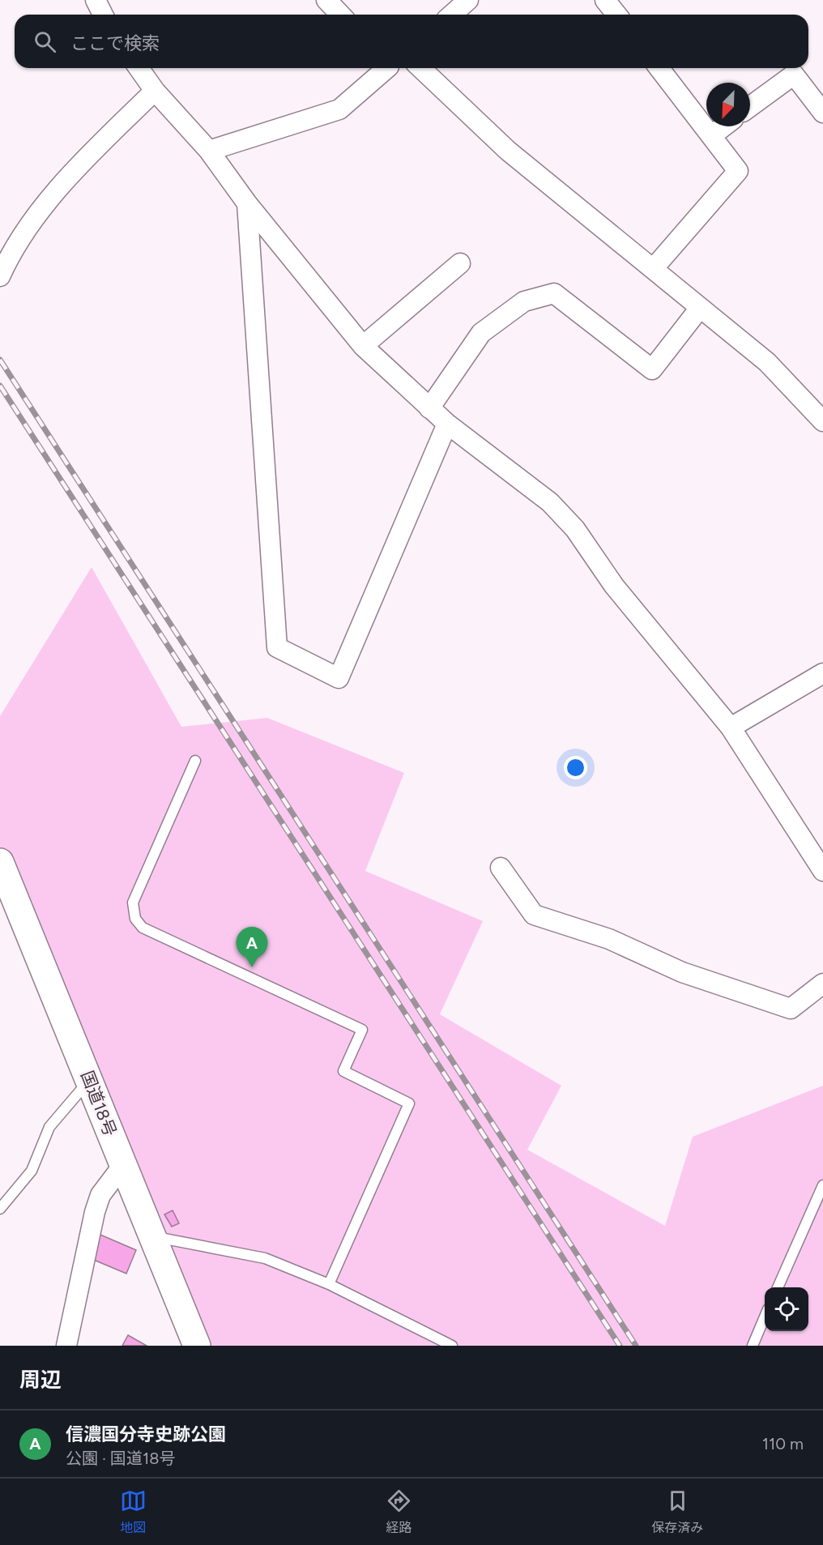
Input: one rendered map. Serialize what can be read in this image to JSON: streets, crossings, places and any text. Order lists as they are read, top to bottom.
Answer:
{
  "streets": {
    "highway": ["国道18号"]
  },
  "north": "bottom left",
  "page": {
    "search": "ここで検索",
    "pins": "A",
    "heading": "周辺",
    "list": [
      {
        "mark": "A",
        "name": "信濃国分寺史跡公園",
        "note": "公園 · 国道18号",
        "value": "110 m"
      }
    ],
    "nav": ["地図", "経路", "保存済み"]
  }
}
